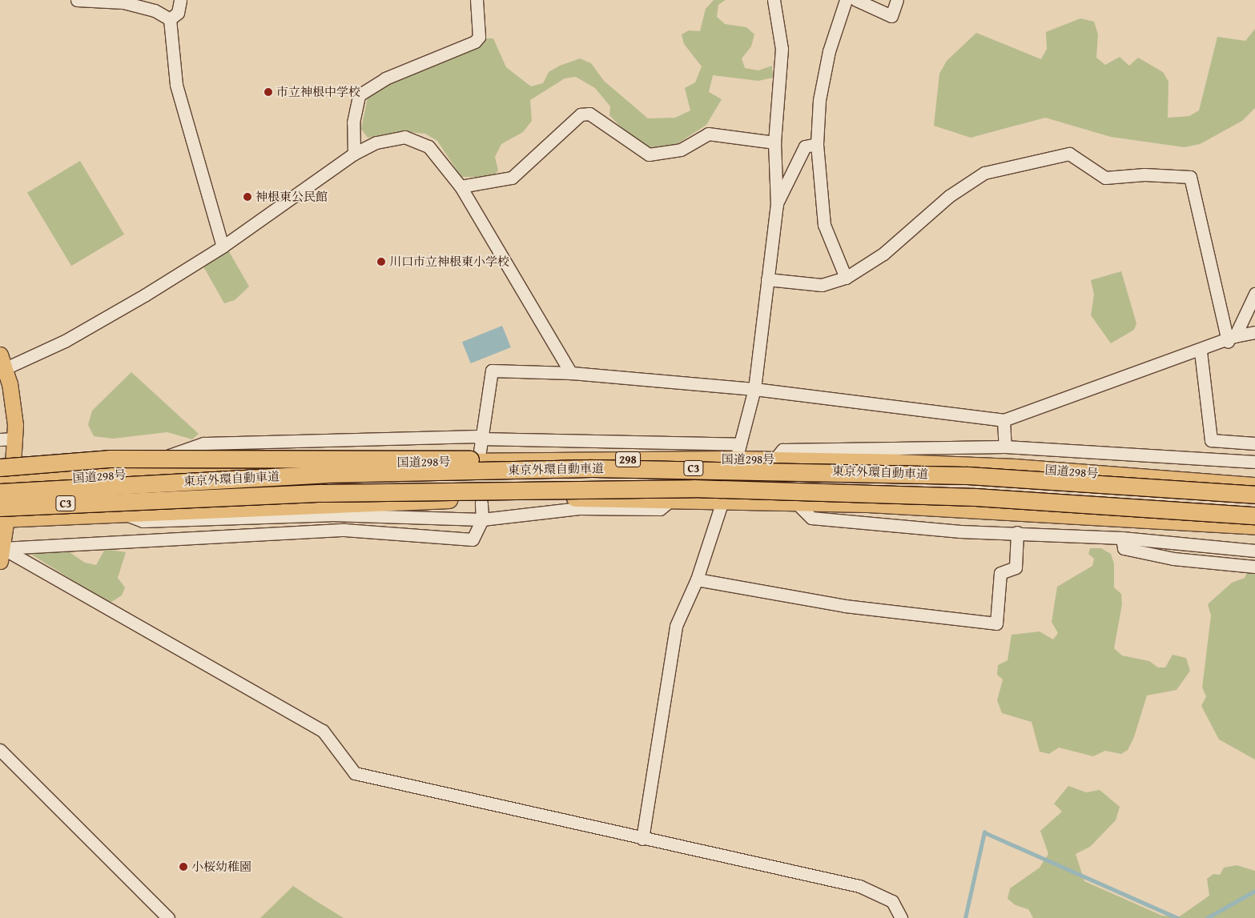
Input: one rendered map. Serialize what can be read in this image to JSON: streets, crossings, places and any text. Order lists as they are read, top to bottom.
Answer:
{
  "streets": {
    "highway": [
      "298",
      "国道298号",
      "C3",
      "東京外環自動車道"
    ]
  },
  "crossings": [
    ["国道298号", "東京外環自動車道"]
  ],
  "places": [
    "市立神根中学校",
    "神根東公民館",
    "川口市立神根東小学校",
    "小桜幼稚園"
  ]
}
